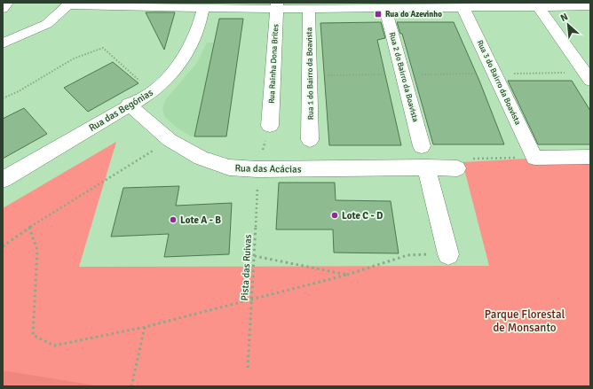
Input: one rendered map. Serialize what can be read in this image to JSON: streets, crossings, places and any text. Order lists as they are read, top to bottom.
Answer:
{
  "streets": {
    "street": [
      "Rua Rainha Dona Brites",
      "Rua 1 do Bairro da Boavista",
      "Rua 2 do Bairro da Boavista",
      "Rua 3 do Bairro da Boavista",
      "Rua das Begónias",
      "Rua das Acácias"
    ],
    "path": ["Pista das Ruivas"]
  },
  "crossings": [
    ["Rua Rainha Dona Brites", "Pista das Ruivas"],
    ["Rua das Begónias", "Rua das Acácias"],
    ["Rua das Acácias", "Pista das Ruivas"]
  ],
  "parks": ["Parque Florestal de Monsanto"],
  "places": {
    "transit": ["Rua do Azevinho"],
    "other": ["Lote C - D", "Lote A - B"]
  },
  "north": "top left"
}
